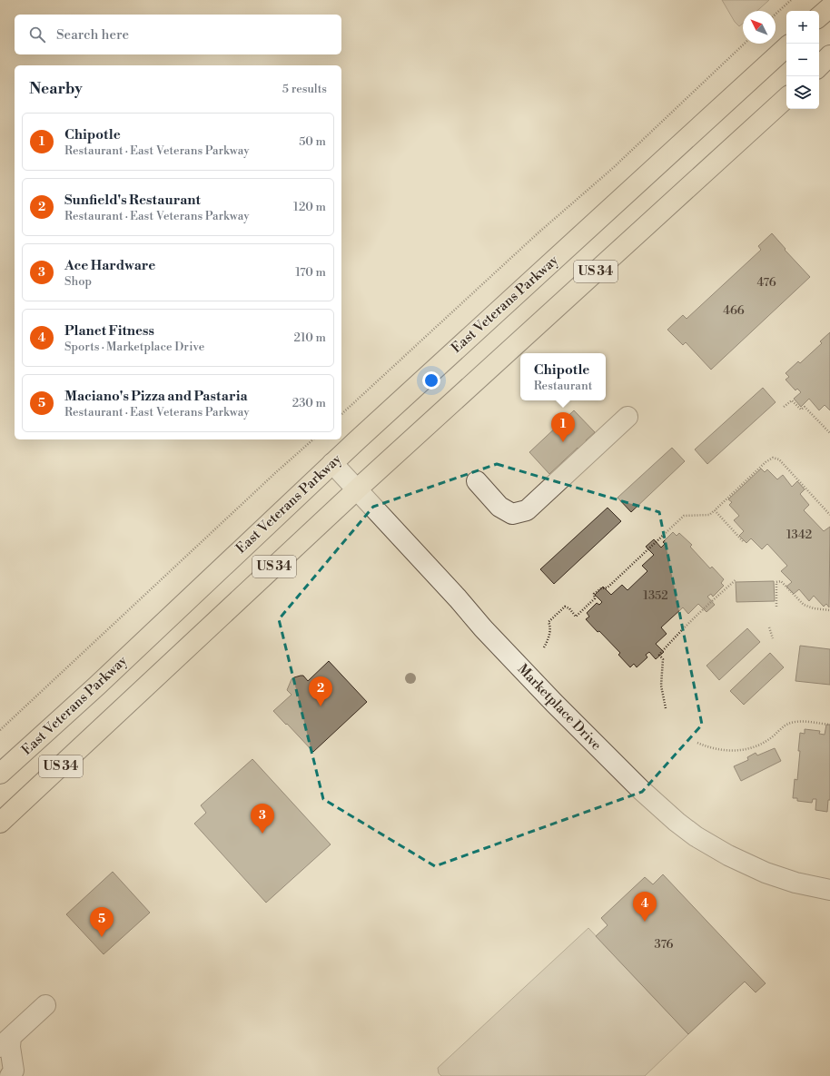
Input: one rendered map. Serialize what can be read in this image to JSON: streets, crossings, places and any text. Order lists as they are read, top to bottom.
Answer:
{
  "streets": {
    "main road": ["US 34", "East Veterans Parkway"],
    "street": ["Marketplace Drive"]
  },
  "crossings": [
    ["US 34", "Marketplace Drive"],
    ["East Veterans Parkway", "Marketplace Drive"]
  ],
  "house_numbers": [
    "476",
    "466",
    "1342",
    "1352",
    "376"
  ],
  "north": "top left",
  "page": {
    "map_buttons": ["+", "−"],
    "search": "Search here",
    "heading": ["Nearby", "5 results"],
    "list": [
      {
        "mark": "1",
        "name": "Chipotle",
        "note": "Restaurant · East Veterans Parkway",
        "value": "50 m"
      },
      {
        "mark": "2",
        "name": "Sunfield's Restaurant",
        "note": "Restaurant · East Veterans Parkway",
        "value": "120 m"
      },
      {
        "mark": "3",
        "name": "Ace Hardware",
        "note": "Shop",
        "value": "170 m"
      },
      {
        "mark": "4",
        "name": "Planet Fitness",
        "note": "Sports · Marketplace Drive",
        "value": "210 m"
      },
      {
        "mark": "5",
        "name": "Maciano's Pizza and Pastaria",
        "note": "Restaurant · East Veterans Parkway",
        "value": "230 m"
      }
    ],
    "popup": ["Chipotle", "Restaurant"],
    "pins": [
      "1",
      "2",
      "3",
      "4",
      "5"
    ]
  }
}
